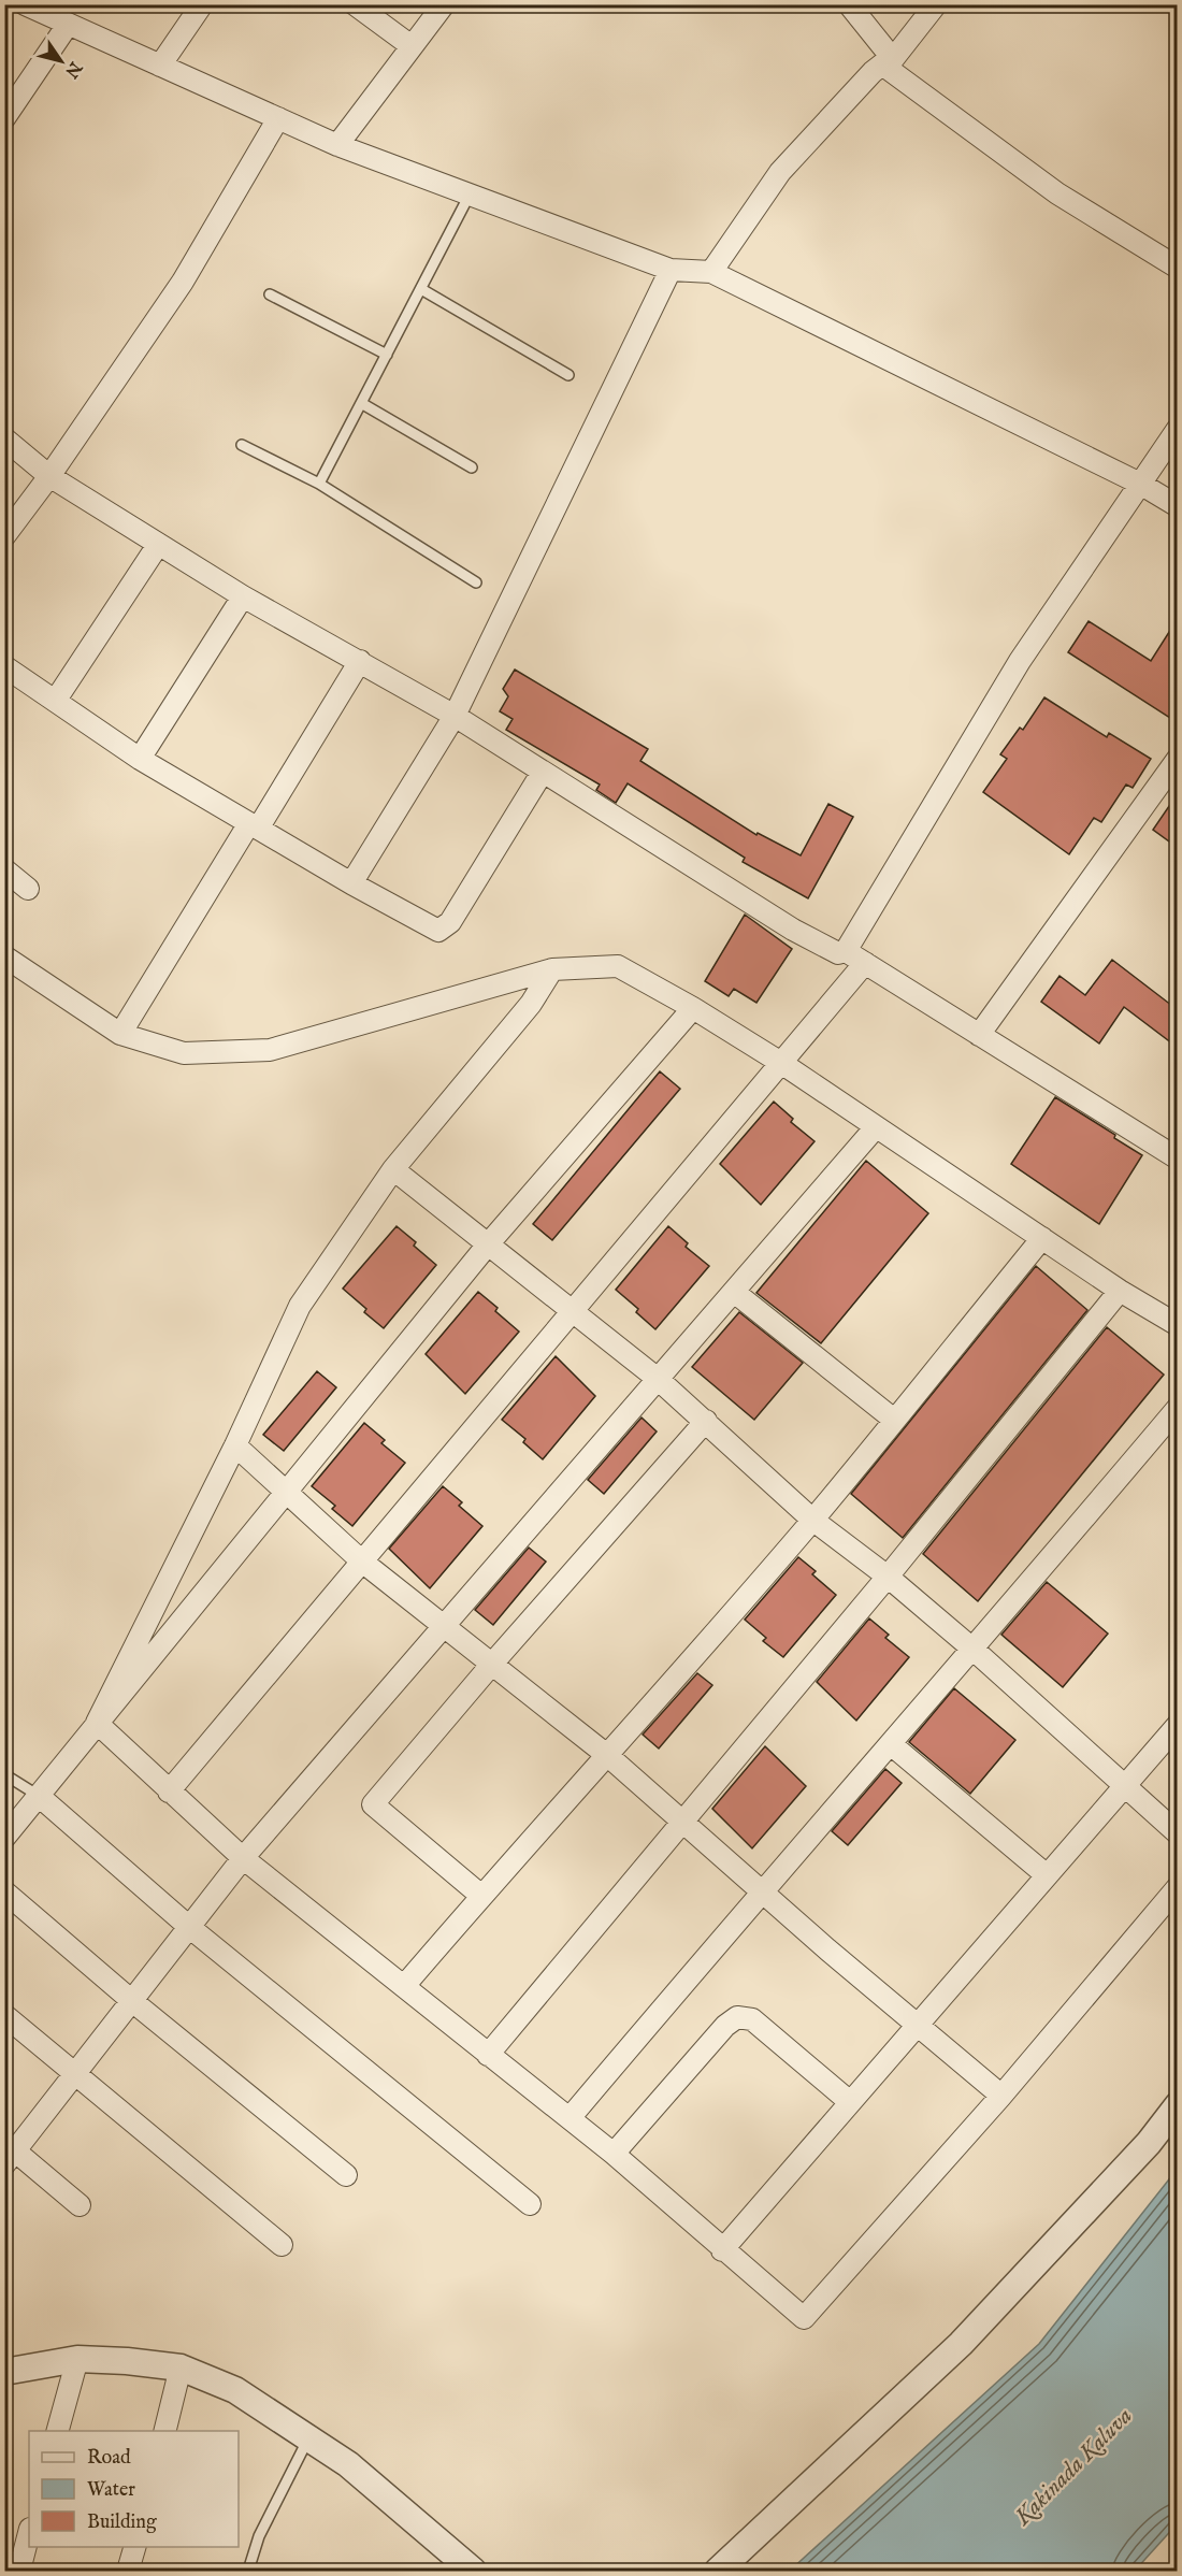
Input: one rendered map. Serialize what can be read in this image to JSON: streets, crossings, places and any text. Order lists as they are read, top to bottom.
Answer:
{
  "water": ["Kakinada Kaluva"],
  "legend": ["Road", "Water", "Building"],
  "north": "bottom right"
}
